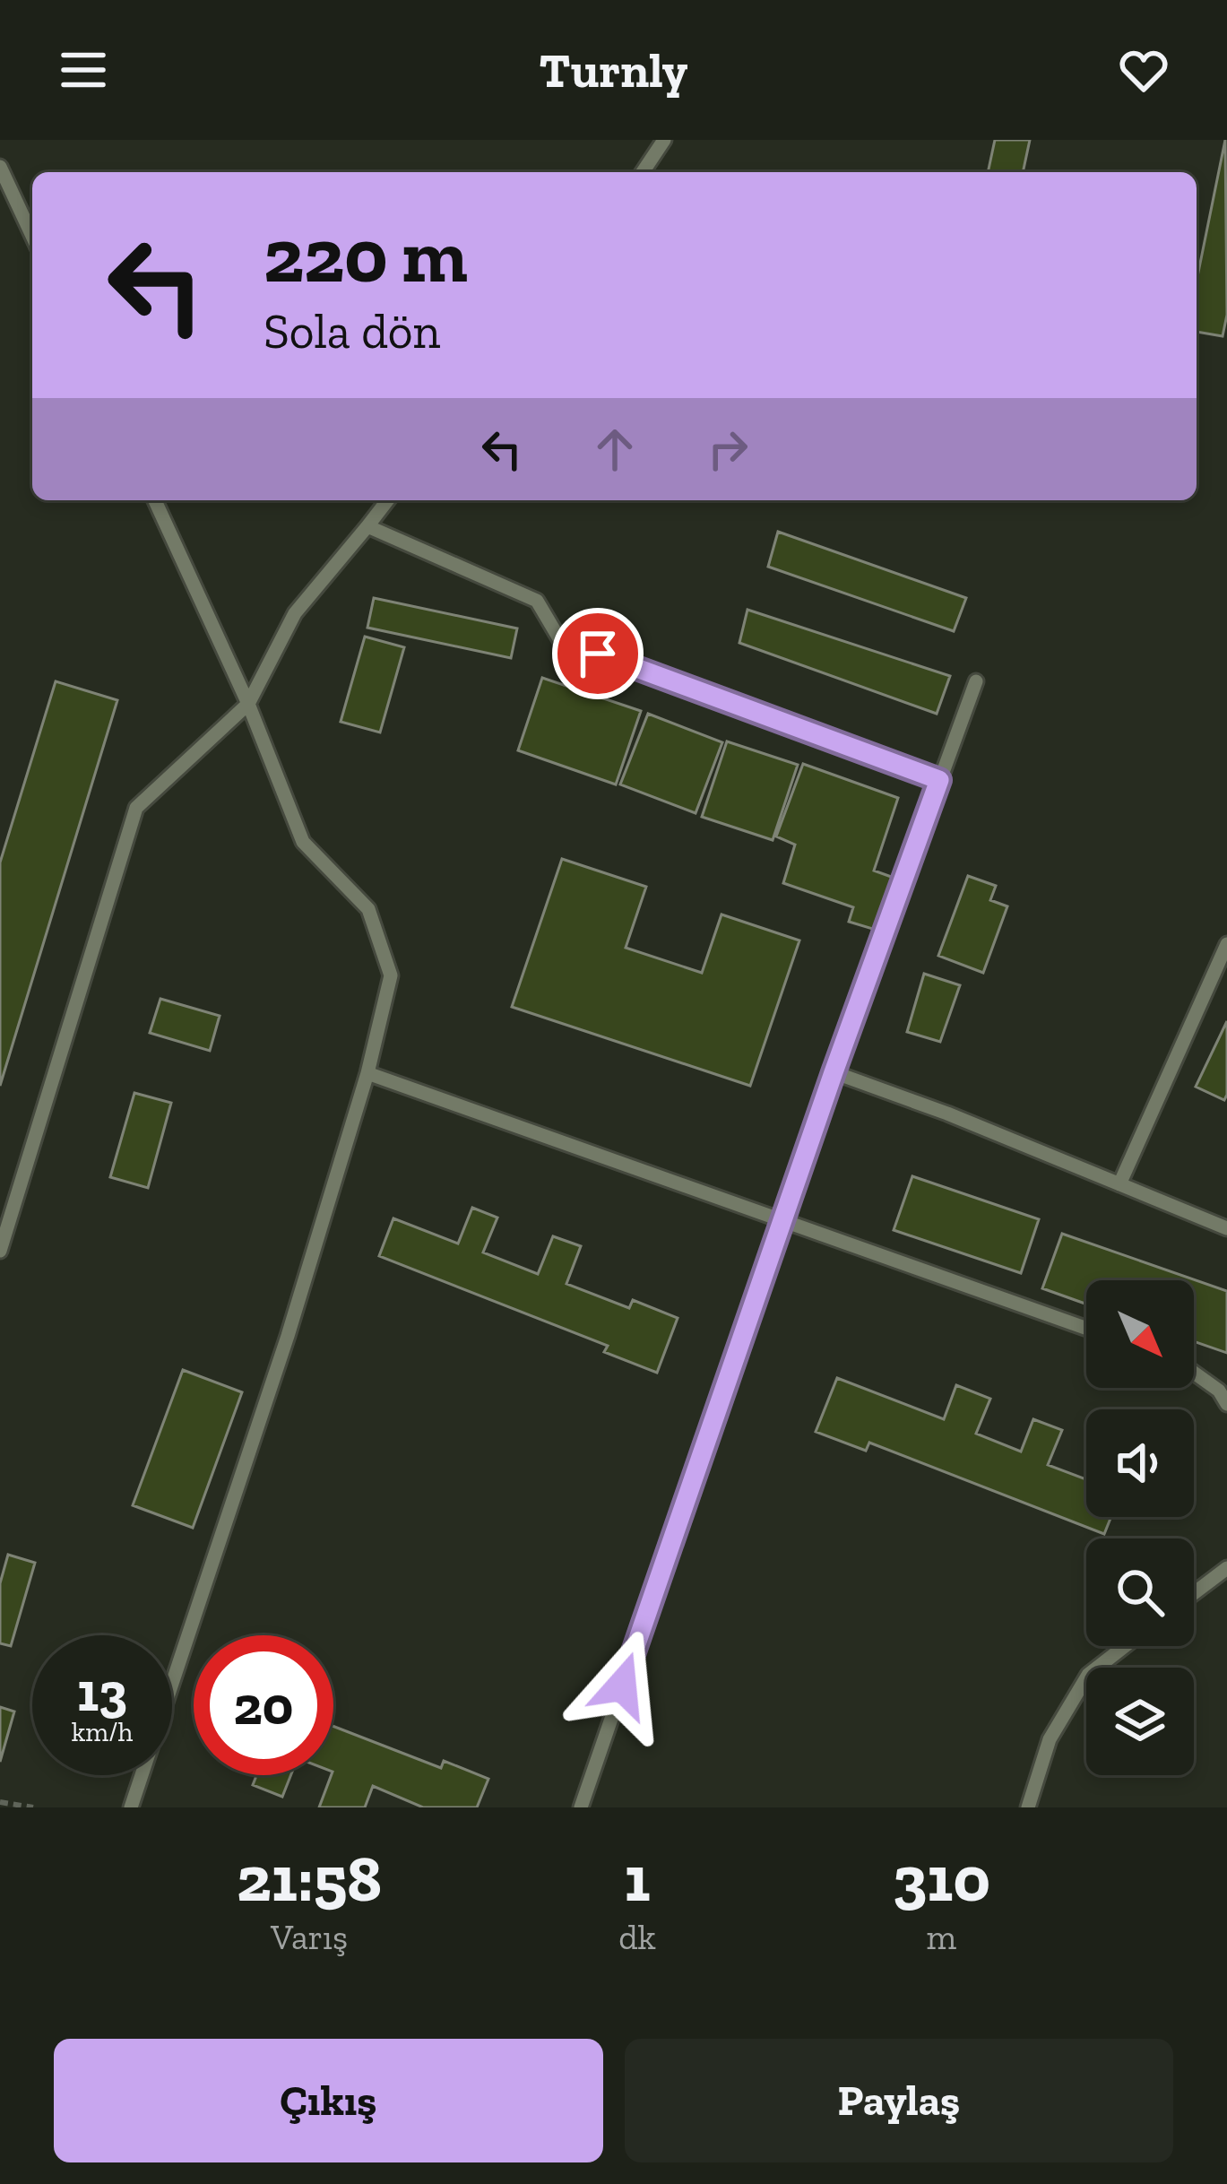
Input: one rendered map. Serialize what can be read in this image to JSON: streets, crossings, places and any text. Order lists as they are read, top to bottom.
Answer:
{
  "north": "bottom right",
  "page": {
    "header": "Turnly",
    "turn": ["220 m", "Sola dön"],
    "speed": "13 km/h",
    "limit": "20",
    "eta": [
      "21:58",
      "Varış",
      "1",
      "dk",
      "310",
      "m"
    ],
    "buttons": ["Çıkış", "Paylaş"]
  }
}
